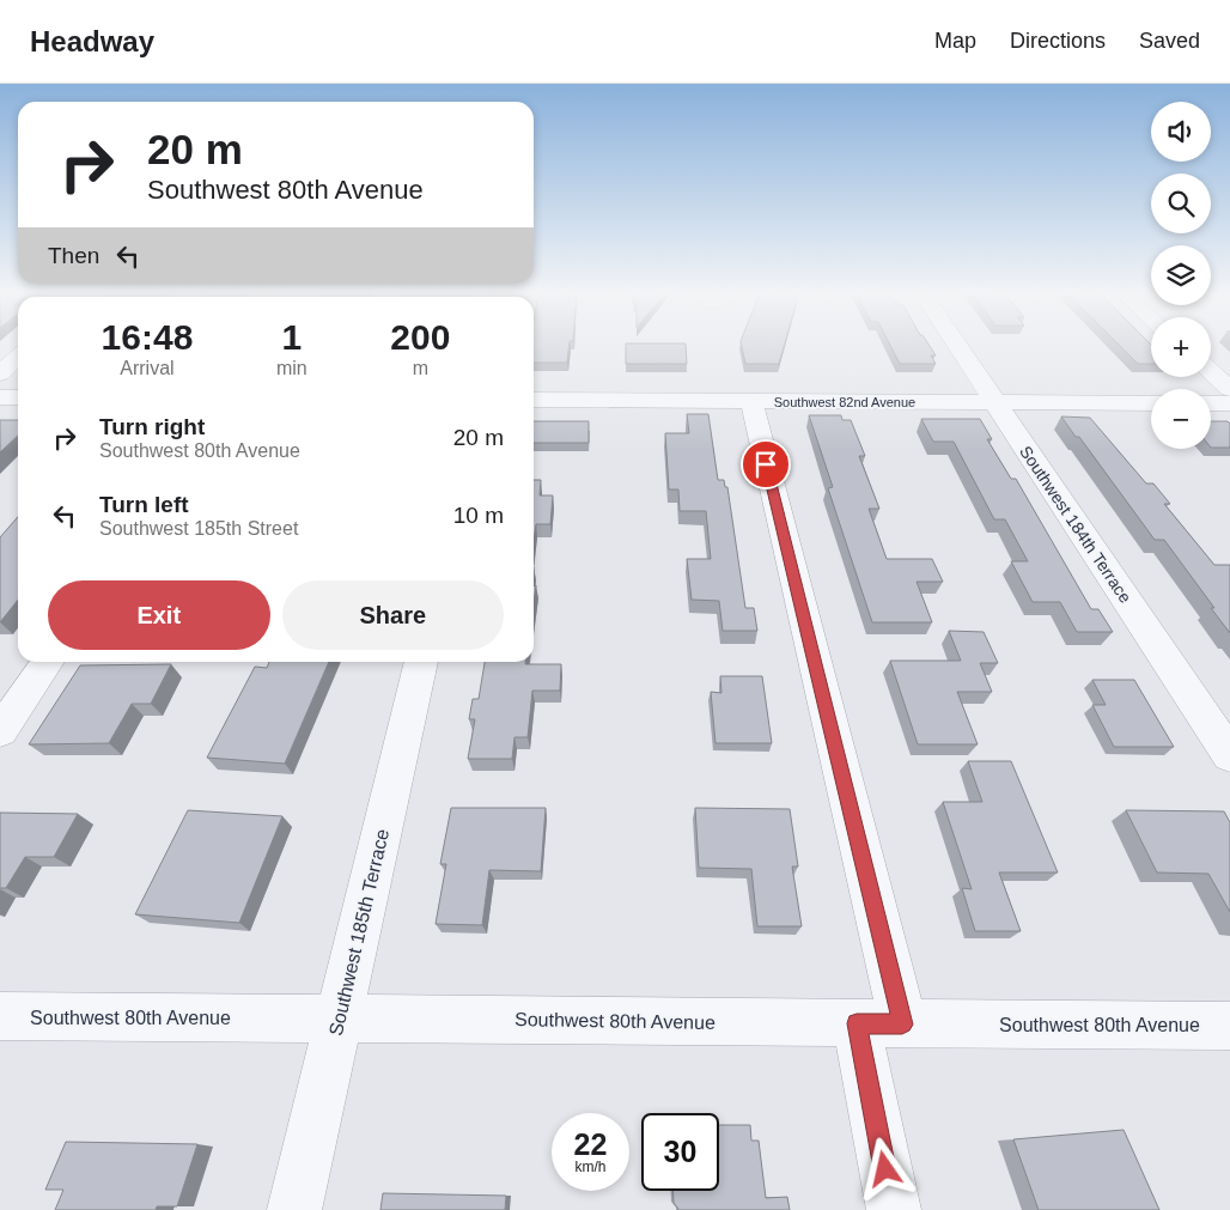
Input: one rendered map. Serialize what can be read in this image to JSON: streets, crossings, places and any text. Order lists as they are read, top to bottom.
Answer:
{
  "streets": {
    "street": [
      "Southwest 82nd Avenue",
      "Southwest 184th Terrace",
      "Southwest 185th Terrace",
      "Southwest 80th Avenue"
    ]
  },
  "crossings": [
    ["Southwest 82nd Avenue", "Southwest 184th Terrace"],
    ["Southwest 185th Terrace", "Southwest 80th Avenue"]
  ],
  "page": {
    "header": "Headway",
    "nav": ["Map", "Directions", "Saved"],
    "map_buttons": ["+", "−"],
    "turn": ["20 m", "Southwest 80th Avenue"],
    "then": "Then",
    "eta": [
      "16:48",
      "Arrival",
      "1",
      "min",
      "200",
      "m"
    ],
    "list": [
      {
        "name": "Turn right",
        "note": "Southwest 80th Avenue",
        "value": "20 m"
      },
      {
        "name": "Turn left",
        "note": "Southwest 185th Street",
        "value": "10 m"
      }
    ],
    "buttons": ["Exit", "Share"],
    "speed": "22 km/h",
    "limit": "30"
  }
}
